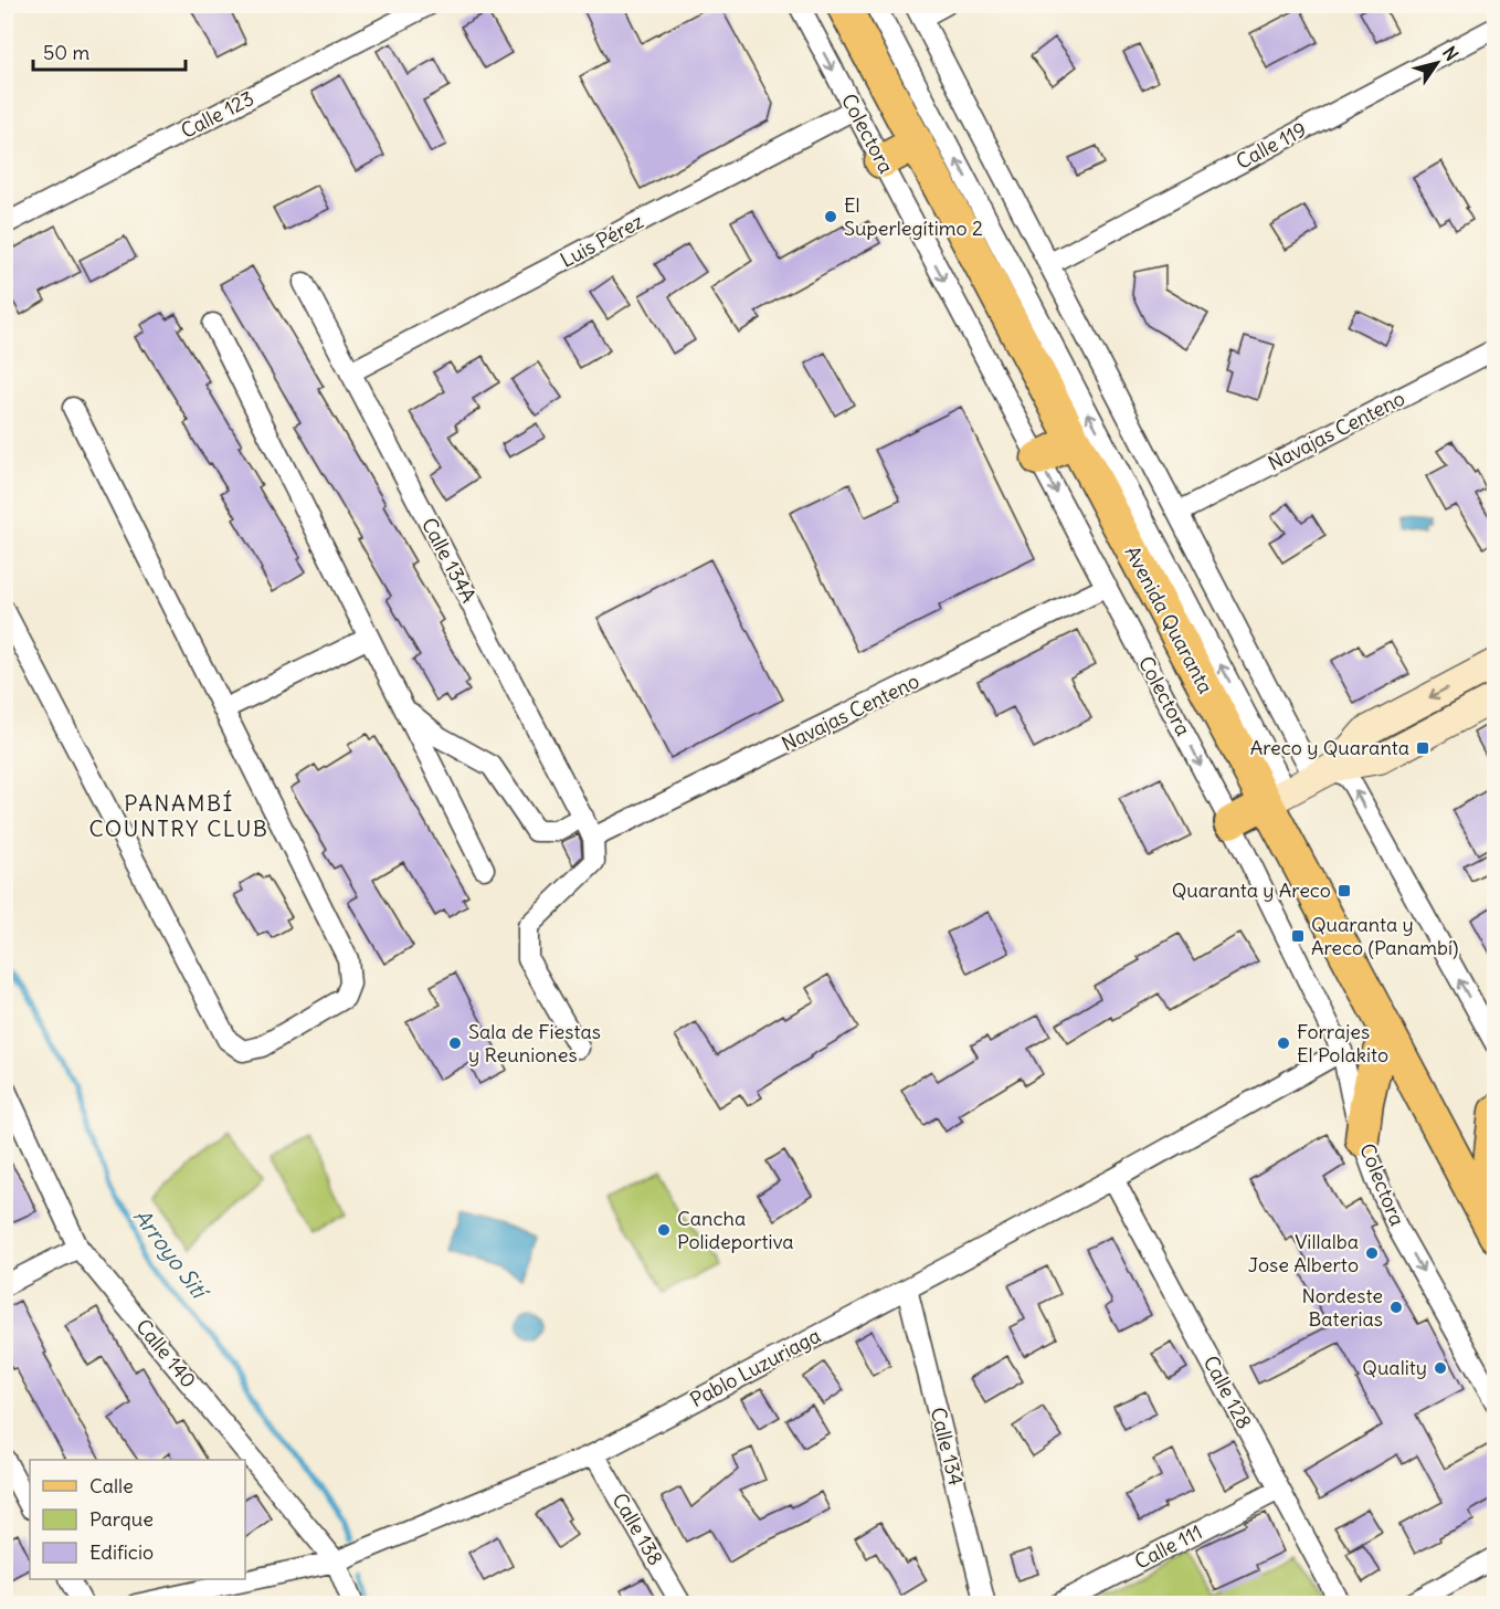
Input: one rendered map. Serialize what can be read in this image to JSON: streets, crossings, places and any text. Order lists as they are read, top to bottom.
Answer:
{
  "streets": {
    "highway": ["Avenida Quaranta"],
    "street": [
      "Calle 123",
      "Colectora",
      "Calle 119",
      "Luis Pérez",
      "Navajas Centeno",
      "Calle 134A",
      "Calle 140",
      "Pablo Luzuriaga",
      "Calle 128",
      "Calle 134",
      "Calle 138",
      "Calle 111"
    ]
  },
  "crossings": [
    ["Colectora", "Luis Pérez"],
    ["Colectora", "Navajas Centeno"],
    ["Colectora", "Pablo Luzuriaga"],
    ["Luis Pérez", "Calle 134A"],
    ["Navajas Centeno", "Calle 134A"],
    ["Calle 140", "Pablo Luzuriaga"],
    ["Pablo Luzuriaga", "Calle 128"],
    ["Pablo Luzuriaga", "Calle 134"],
    ["Pablo Luzuriaga", "Calle 138"],
    ["Calle 128", "Calle 111"]
  ],
  "districts": ["PANAMBÍ COUNTRY CLUB"],
  "water": ["Arroyo Sití"],
  "places": {
    "other": [
      "El Superlegítimo 2",
      "Sala de Fiestas y Reuniones",
      "Forrajes El Polakito",
      "Cancha Polideportiva",
      "Villalba Jose Alberto",
      "Nordeste Baterias",
      "Quality"
    ],
    "transit": ["Areco y Quaranta", "Quaranta y Areco", "Quaranta y Areco (Panambí)"]
  },
  "legend": ["Calle", "Parque", "Edificio"],
  "scale_bar": "50 m",
  "north": "top right"
}
